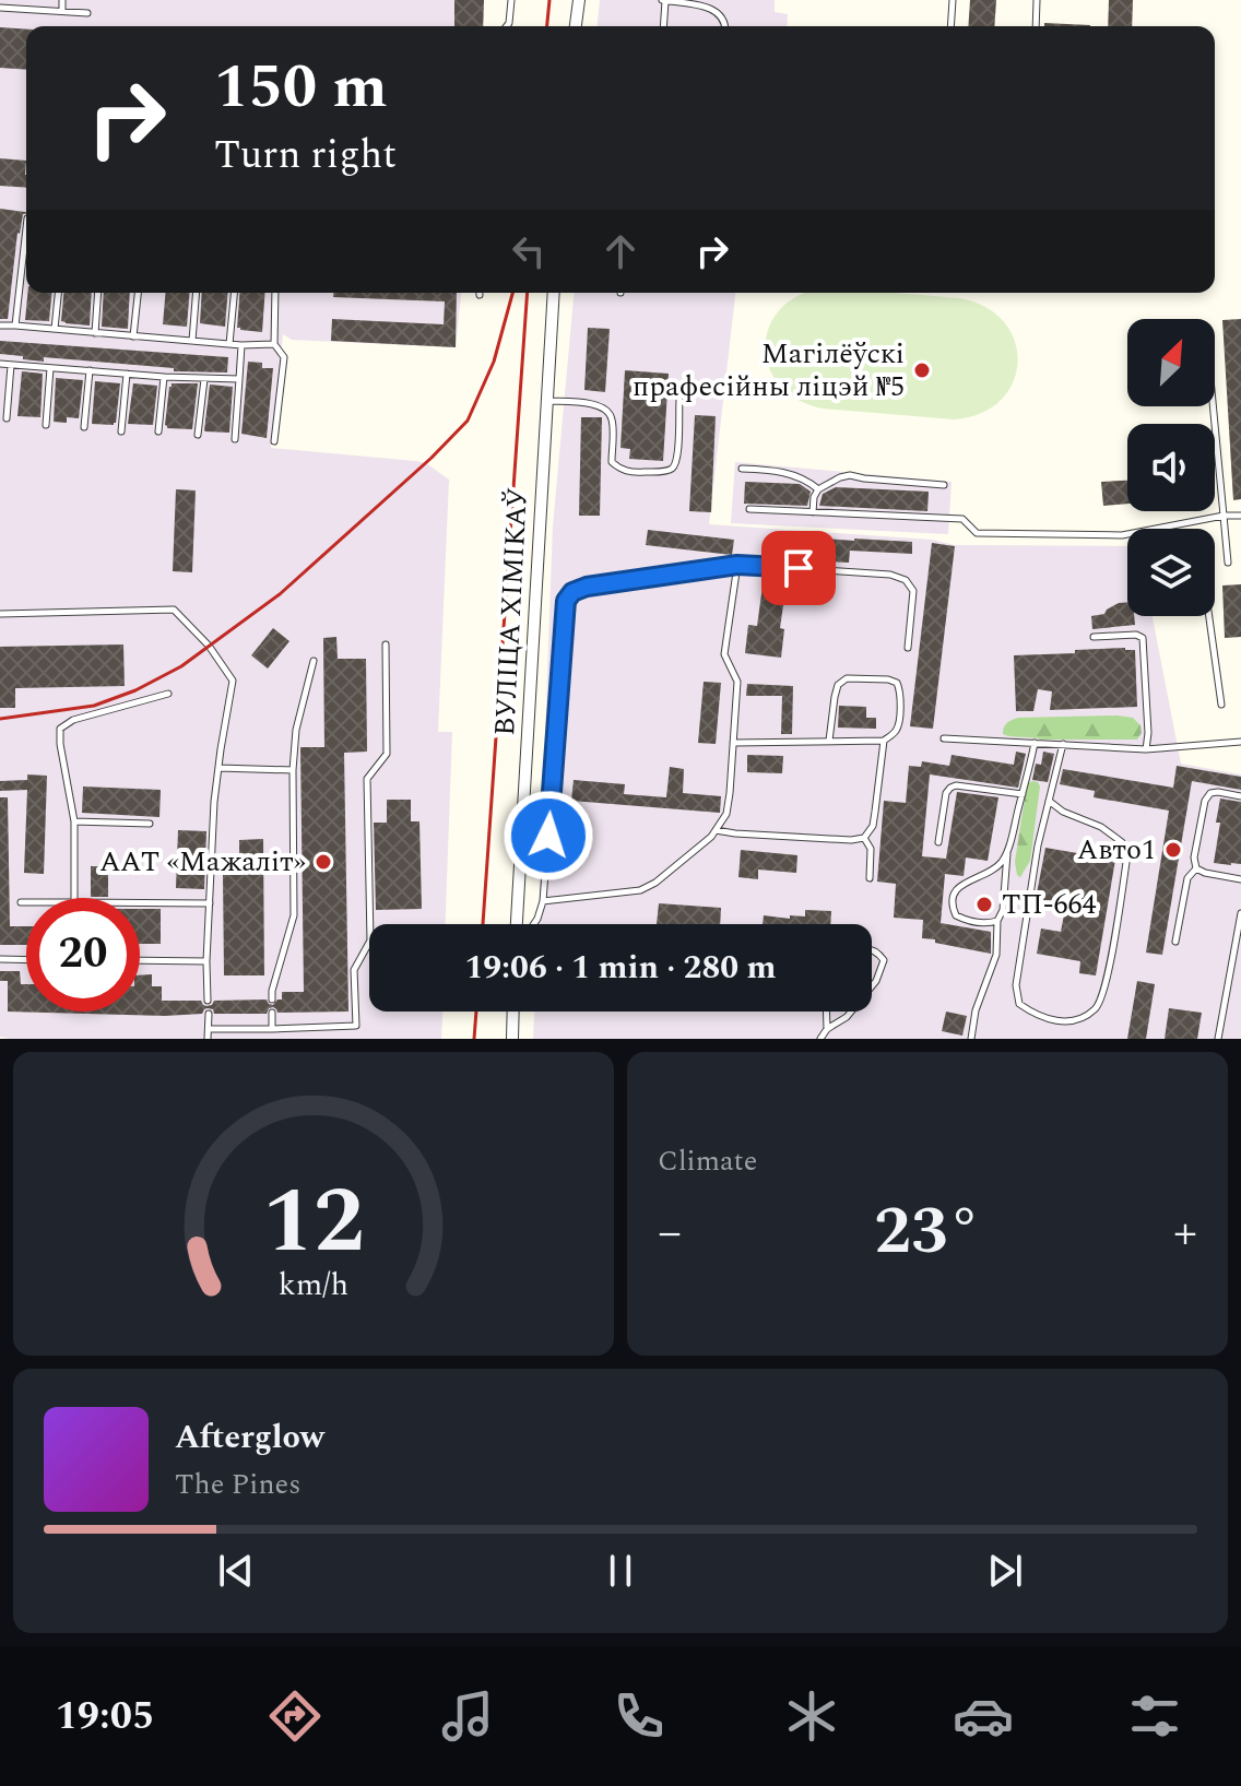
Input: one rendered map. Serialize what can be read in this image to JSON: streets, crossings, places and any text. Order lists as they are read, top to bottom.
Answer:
{
  "streets": {
    "street": ["ВУЛІЦА ХІМІКАЎ"]
  },
  "places": [
    "Магілёўскі прафесійны ліцэй №5",
    "Авто1",
    "ААТ «Мажаліт»",
    "ТП-664"
  ],
  "north": "top right",
  "page": {
    "turn": ["150 m", "Turn right"],
    "limit": "20",
    "trip": "19:06 · 1 min · 280 m",
    "tile": "Climate",
    "heat": ["−", "23°", "+"],
    "song": ["Afterglow", "The Pines"],
    "tabs": "19:05",
    "gauge": ["12", "km/h"]
  }
}
